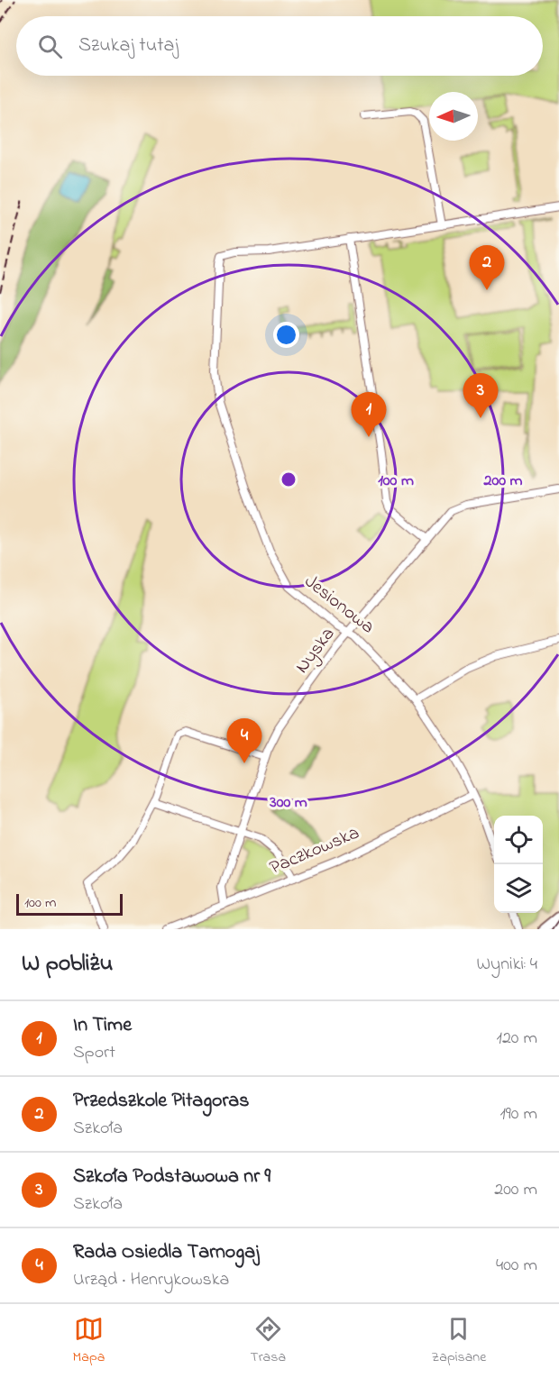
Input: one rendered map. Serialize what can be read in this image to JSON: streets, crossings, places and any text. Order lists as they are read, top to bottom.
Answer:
{
  "streets": {
    "street": ["Jesionowa", "Nyska", "Paczkowska"]
  },
  "crossings": [
    ["Jesionowa", "Nyska"],
    ["Jesionowa", "Paczkowska"],
    ["Nyska", "Paczkowska"]
  ],
  "scale_bar": "100 m",
  "north": "left",
  "page": {
    "search": "Szukaj tutaj",
    "pins": [
      "2",
      "3",
      "1",
      "4"
    ],
    "scale": "100 m",
    "heading": ["W pobliżu", "Wyniki: 4"],
    "list": [
      {
        "mark": "1",
        "name": "In Time",
        "note": "Sport",
        "value": "120 m"
      },
      {
        "mark": "2",
        "name": "Przedszkole Pitagoras",
        "note": "Szkoła",
        "value": "190 m"
      },
      {
        "mark": "3",
        "name": "Szkoła Podstawowa nr 9",
        "note": "Szkoła",
        "value": "200 m"
      },
      {
        "mark": "4",
        "name": "Rada Osiedla Tarnogaj",
        "note": "Urząd · Henrykowska",
        "value": "400 m"
      }
    ],
    "nav": ["Mapa", "Trasa", "Zapisane"]
  },
  "rings": ["100 m", "200 m", "300 m"]
}
